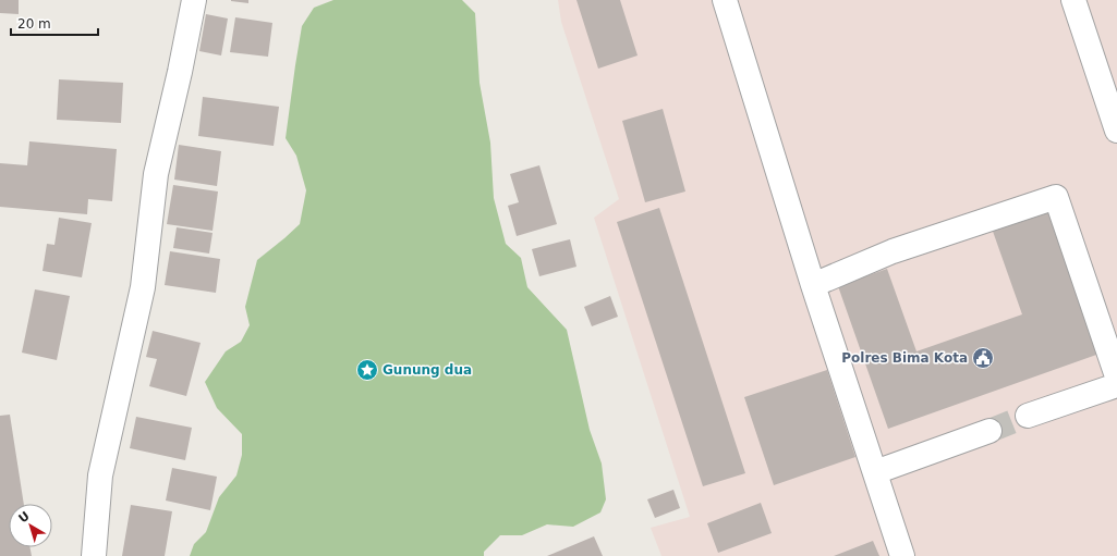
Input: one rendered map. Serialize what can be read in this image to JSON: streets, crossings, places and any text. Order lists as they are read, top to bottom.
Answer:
{
  "places": {
    "public building": ["Polres Bima Kota"],
    "place": ["Gunung dua"]
  },
  "scale_bar": "20 m",
  "north": "top left"
}
